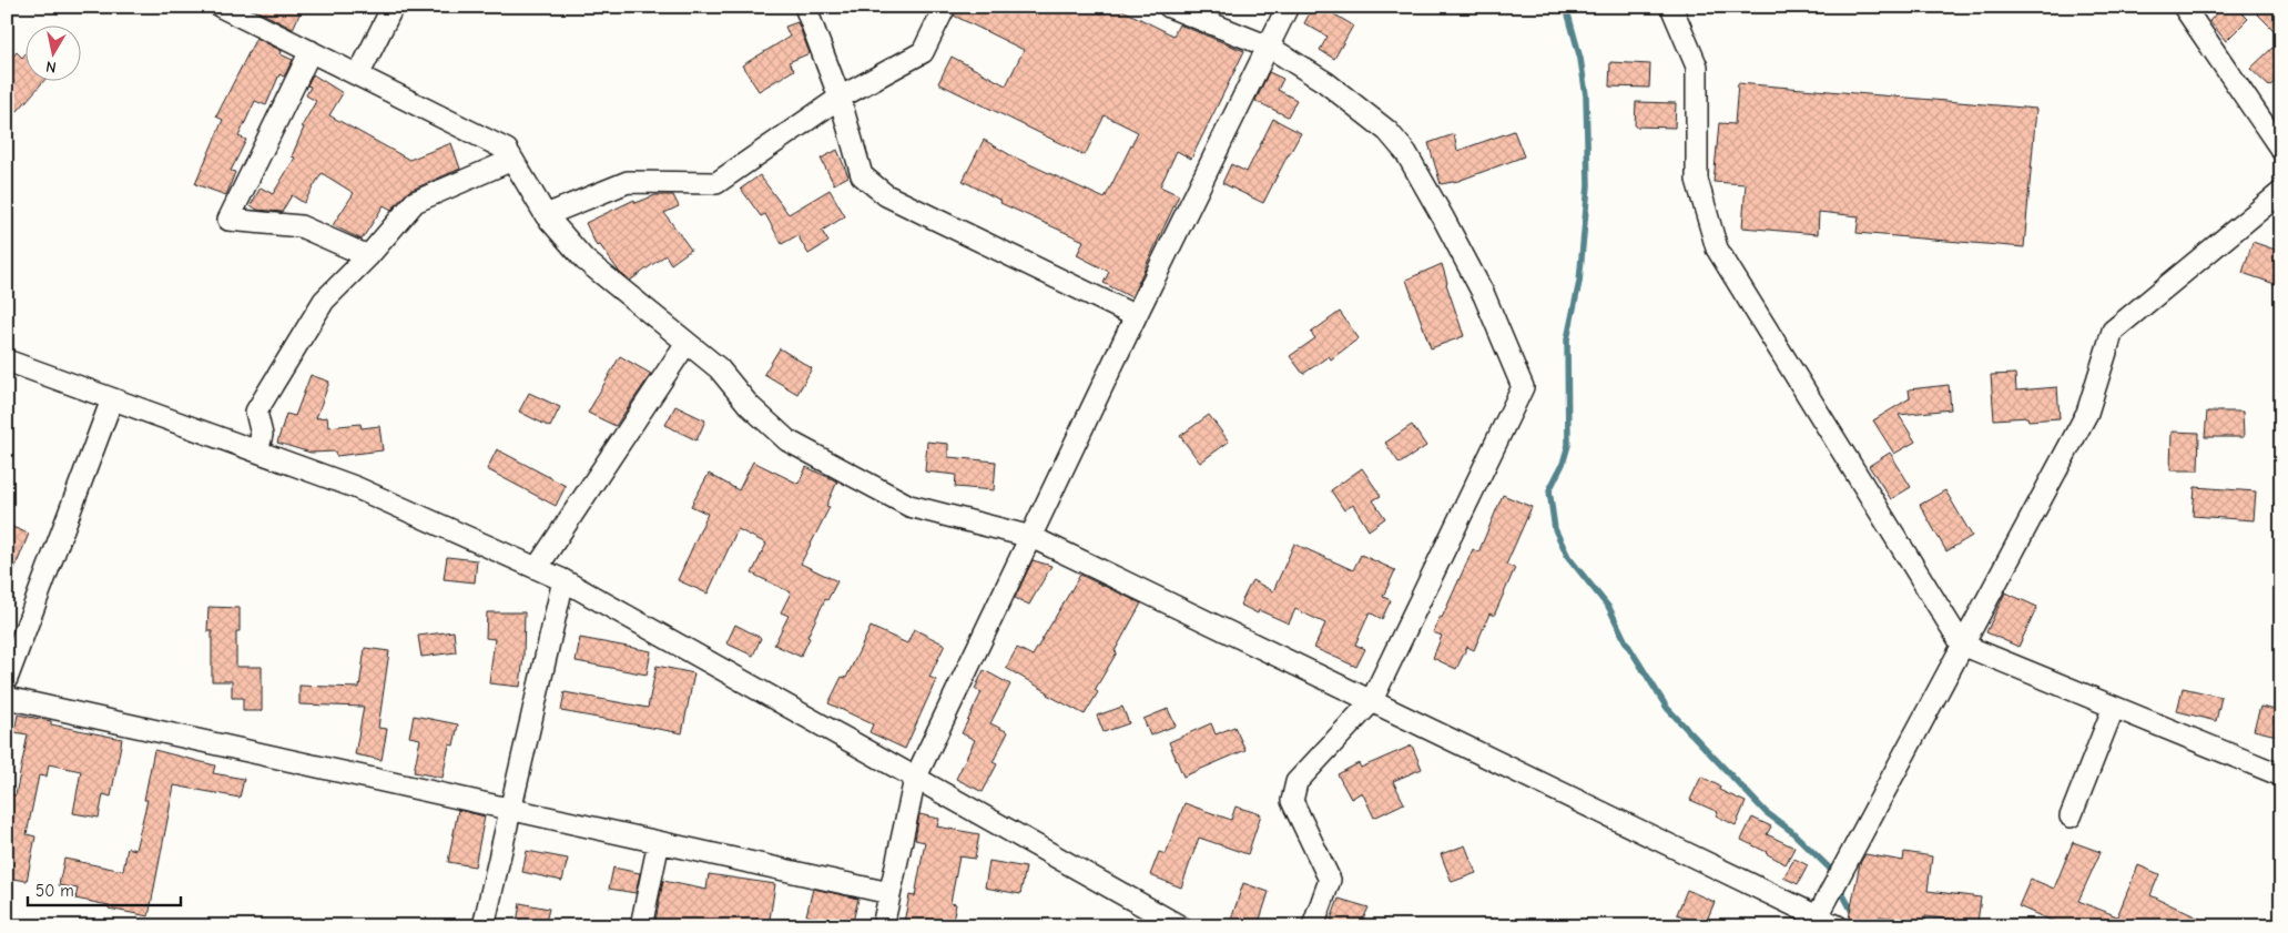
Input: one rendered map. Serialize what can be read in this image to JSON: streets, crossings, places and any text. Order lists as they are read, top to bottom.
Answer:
{
  "scale_bar": "50 m",
  "north": "bottom"
}
